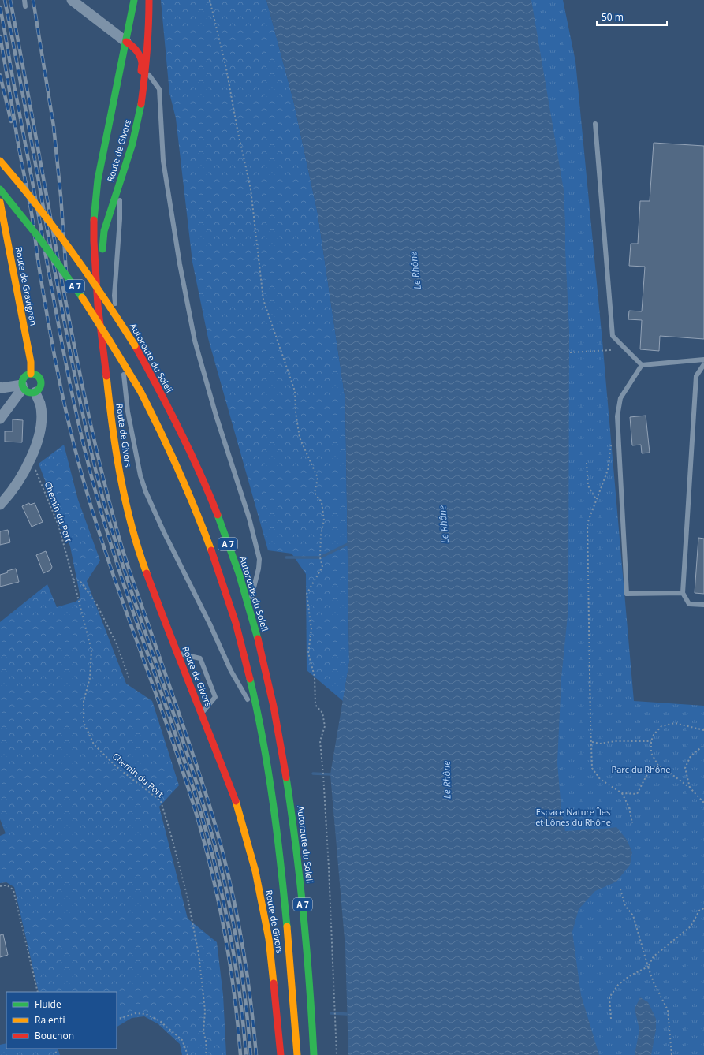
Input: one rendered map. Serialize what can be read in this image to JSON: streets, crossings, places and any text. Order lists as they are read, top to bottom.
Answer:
{
  "streets": {
    "main road": [
      "Route de Givors",
      "Route de Gravignan",
      "A 7",
      "Autoroute du Soleil"
    ],
    "path": ["Chemin du Port"]
  },
  "water": ["Le Rhône"],
  "parks": ["Parc du Rhône", "Espace Nature Îles et Lônes du Rhône"],
  "legend": ["Fluide", "Ralenti", "Bouchon"],
  "scale_bar": "50 m"
}
